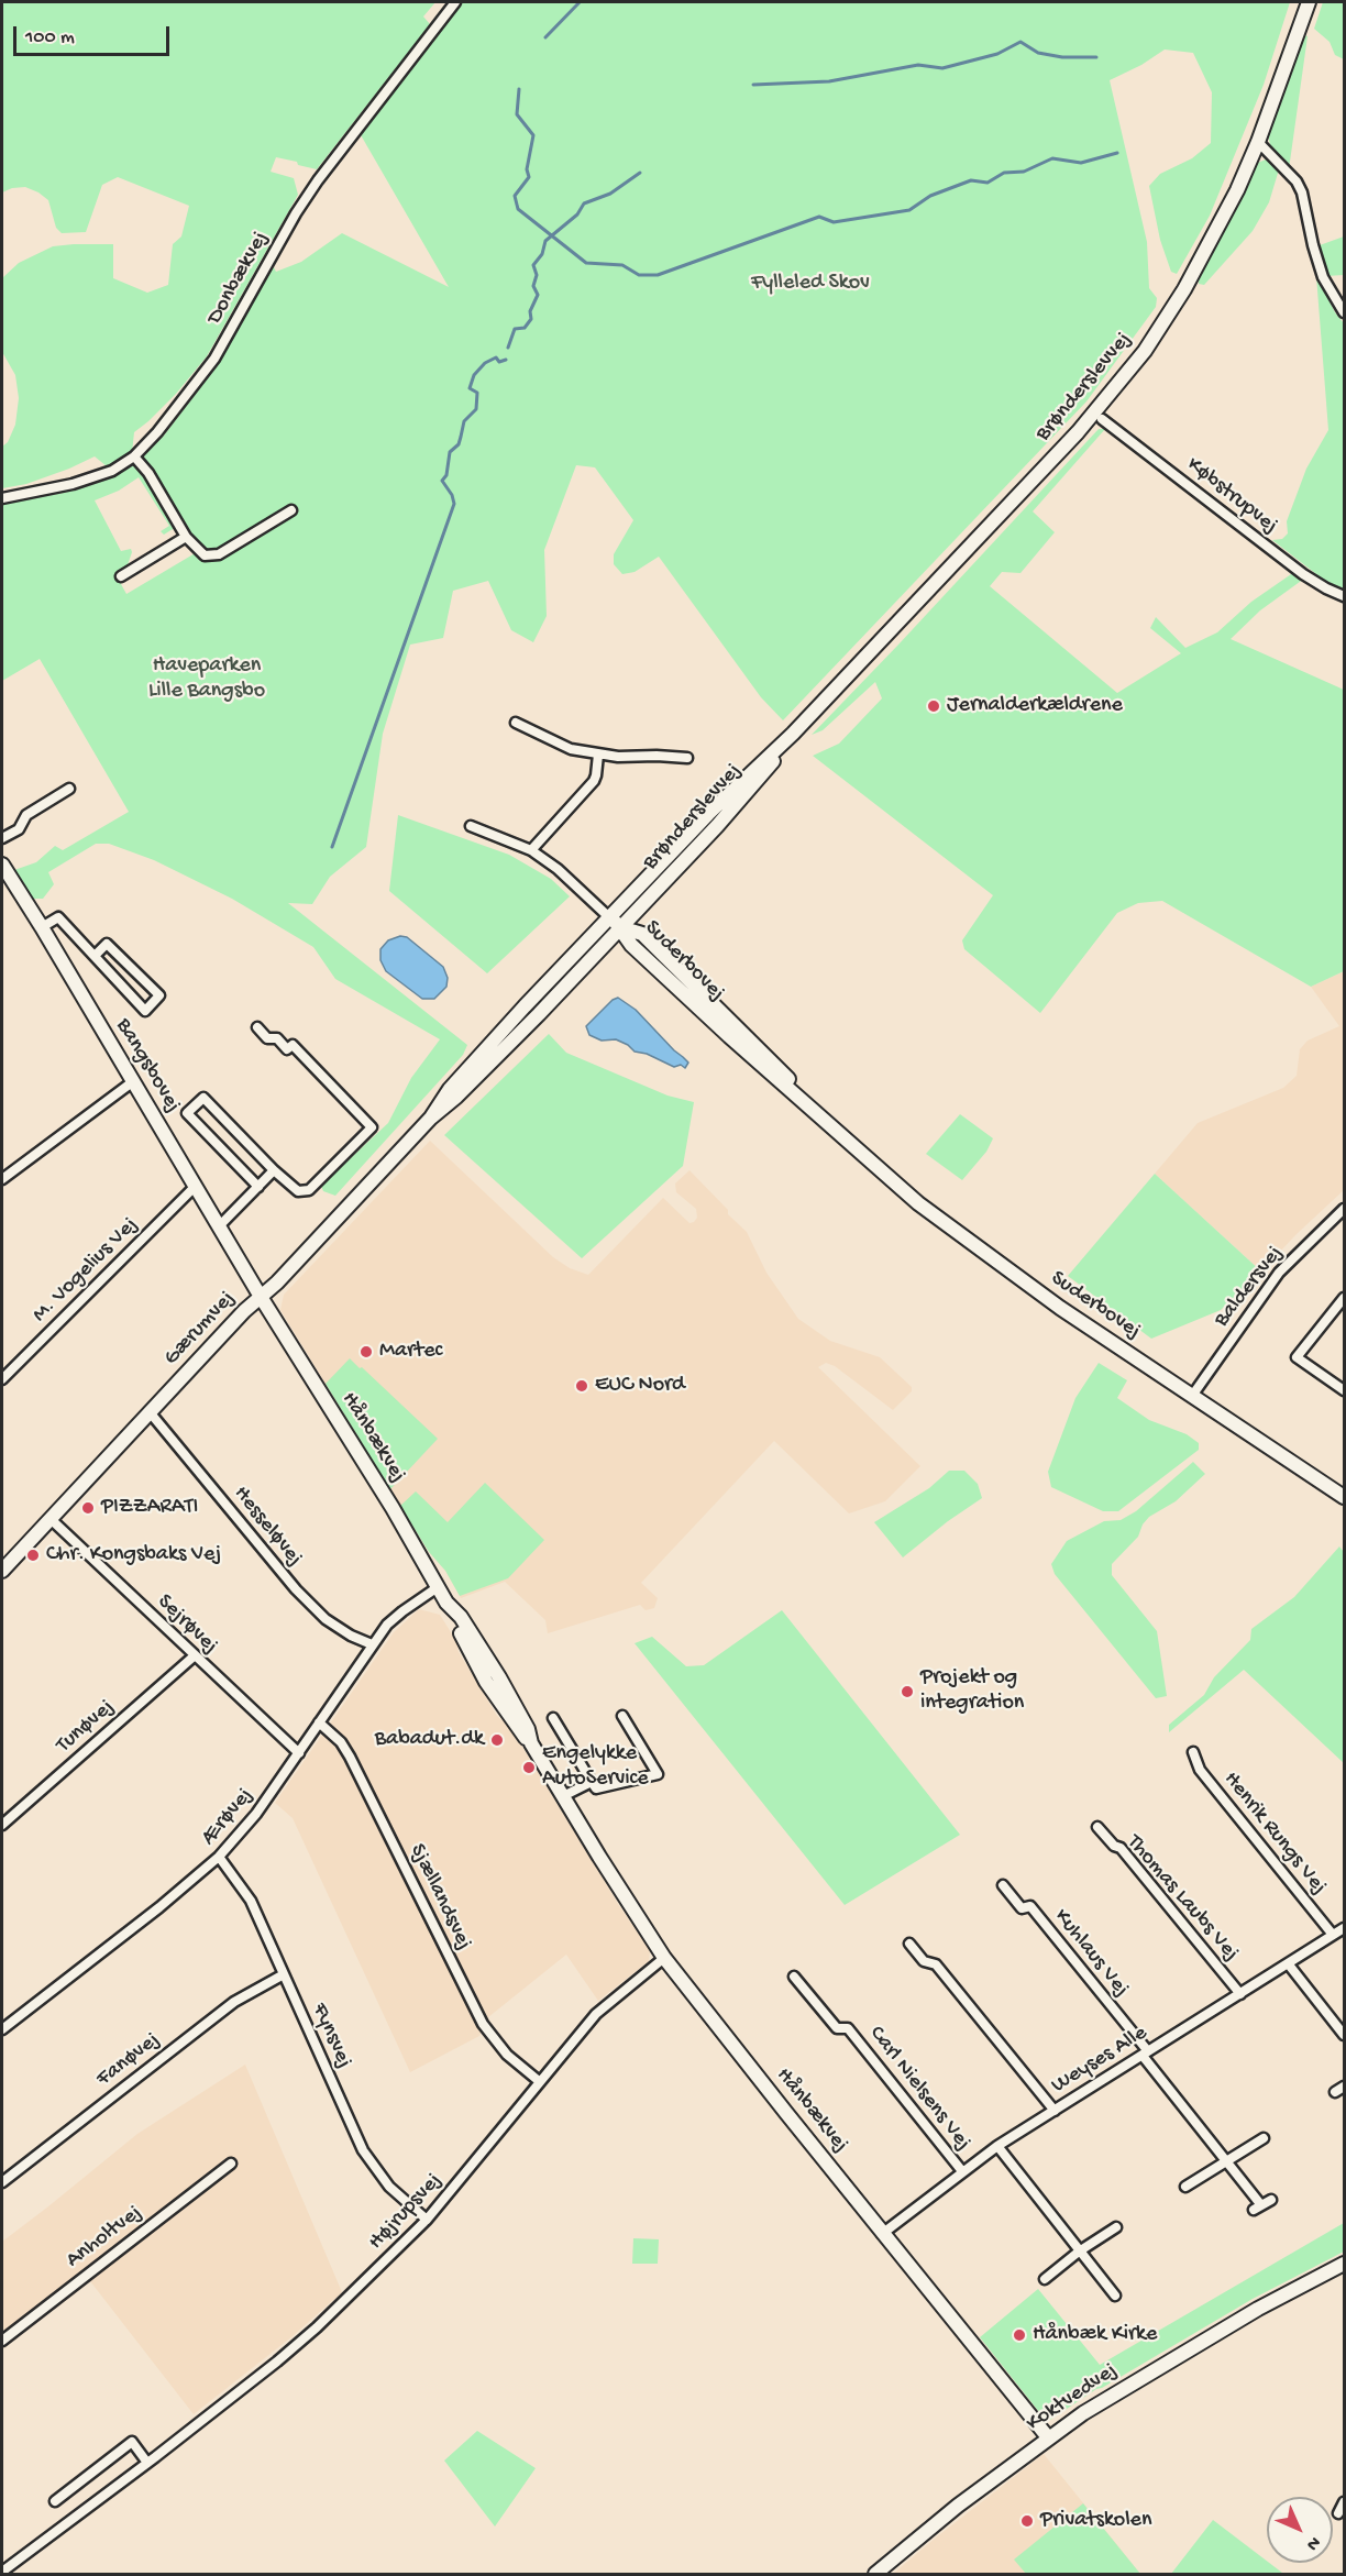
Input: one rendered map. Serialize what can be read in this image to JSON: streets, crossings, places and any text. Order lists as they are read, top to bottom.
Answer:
{
  "streets": {
    "street": [
      "Donbækvej",
      "Brønderslevvej",
      "Købstrupvej",
      "Suderbovej",
      "Bangsbovej",
      "M. Vogelius Vej",
      "Baldersvej",
      "Gærumvej",
      "Hånbækvej",
      "Hesseløvej",
      "Sejrøvej",
      "Tunøvej",
      "Ærøvej",
      "Henrik Rungs Vej",
      "Sjællandsvej",
      "Thomas Laubs Vej",
      "Kuhlaus Vej",
      "Fynsvej",
      "Fanøvej",
      "Weyses Alle",
      "Carl Nielsens Vej",
      "Højrupsvej",
      "Anholtvej",
      "Koktvedvej"
    ]
  },
  "crossings": [
    ["Brønderslevvej", "Suderbovej"],
    ["Brønderslevvej", "Gærumvej"],
    ["Suderbovej", "Baldersvej"],
    ["Suderbovej", "Gærumvej"],
    ["Bangsbovej", "M. Vogelius Vej"],
    ["Bangsbovej", "Gærumvej"],
    ["Bangsbovej", "Hånbækvej"],
    ["Gærumvej", "Hånbækvej"],
    ["Gærumvej", "Hesseløvej"],
    ["Gærumvej", "Sejrøvej"],
    ["Hånbækvej", "Ærøvej"],
    ["Hånbækvej", "Weyses Alle"],
    ["Hånbækvej", "Højrupsvej"],
    ["Hånbækvej", "Koktvedvej"],
    ["Hesseløvej", "Ærøvej"],
    ["Sejrøvej", "Tunøvej"],
    ["Sejrøvej", "Ærøvej"],
    ["Ærøvej", "Sjællandsvej"],
    ["Ærøvej", "Fynsvej"],
    ["Henrik Rungs Vej", "Weyses Alle"],
    ["Sjællandsvej", "Højrupsvej"],
    ["Thomas Laubs Vej", "Weyses Alle"],
    ["Kuhlaus Vej", "Weyses Alle"],
    ["Fynsvej", "Fanøvej"],
    ["Fynsvej", "Højrupsvej"],
    ["Weyses Alle", "Carl Nielsens Vej"]
  ],
  "parks": ["Fylleled Skov", "Haveparken Lille Bangsbo"],
  "places": [
    "Jernalderkældrene",
    "Martec",
    "EUC Nord",
    "PIZZARATI",
    "Chr. Kongsbaks Vej",
    "Projekt og integration",
    "Babadut.dk",
    "Engelykke AutoService",
    "Hånbæk Kirke",
    "Privatskolen"
  ],
  "scale_bar": "100 m",
  "north": "bottom right"
}
